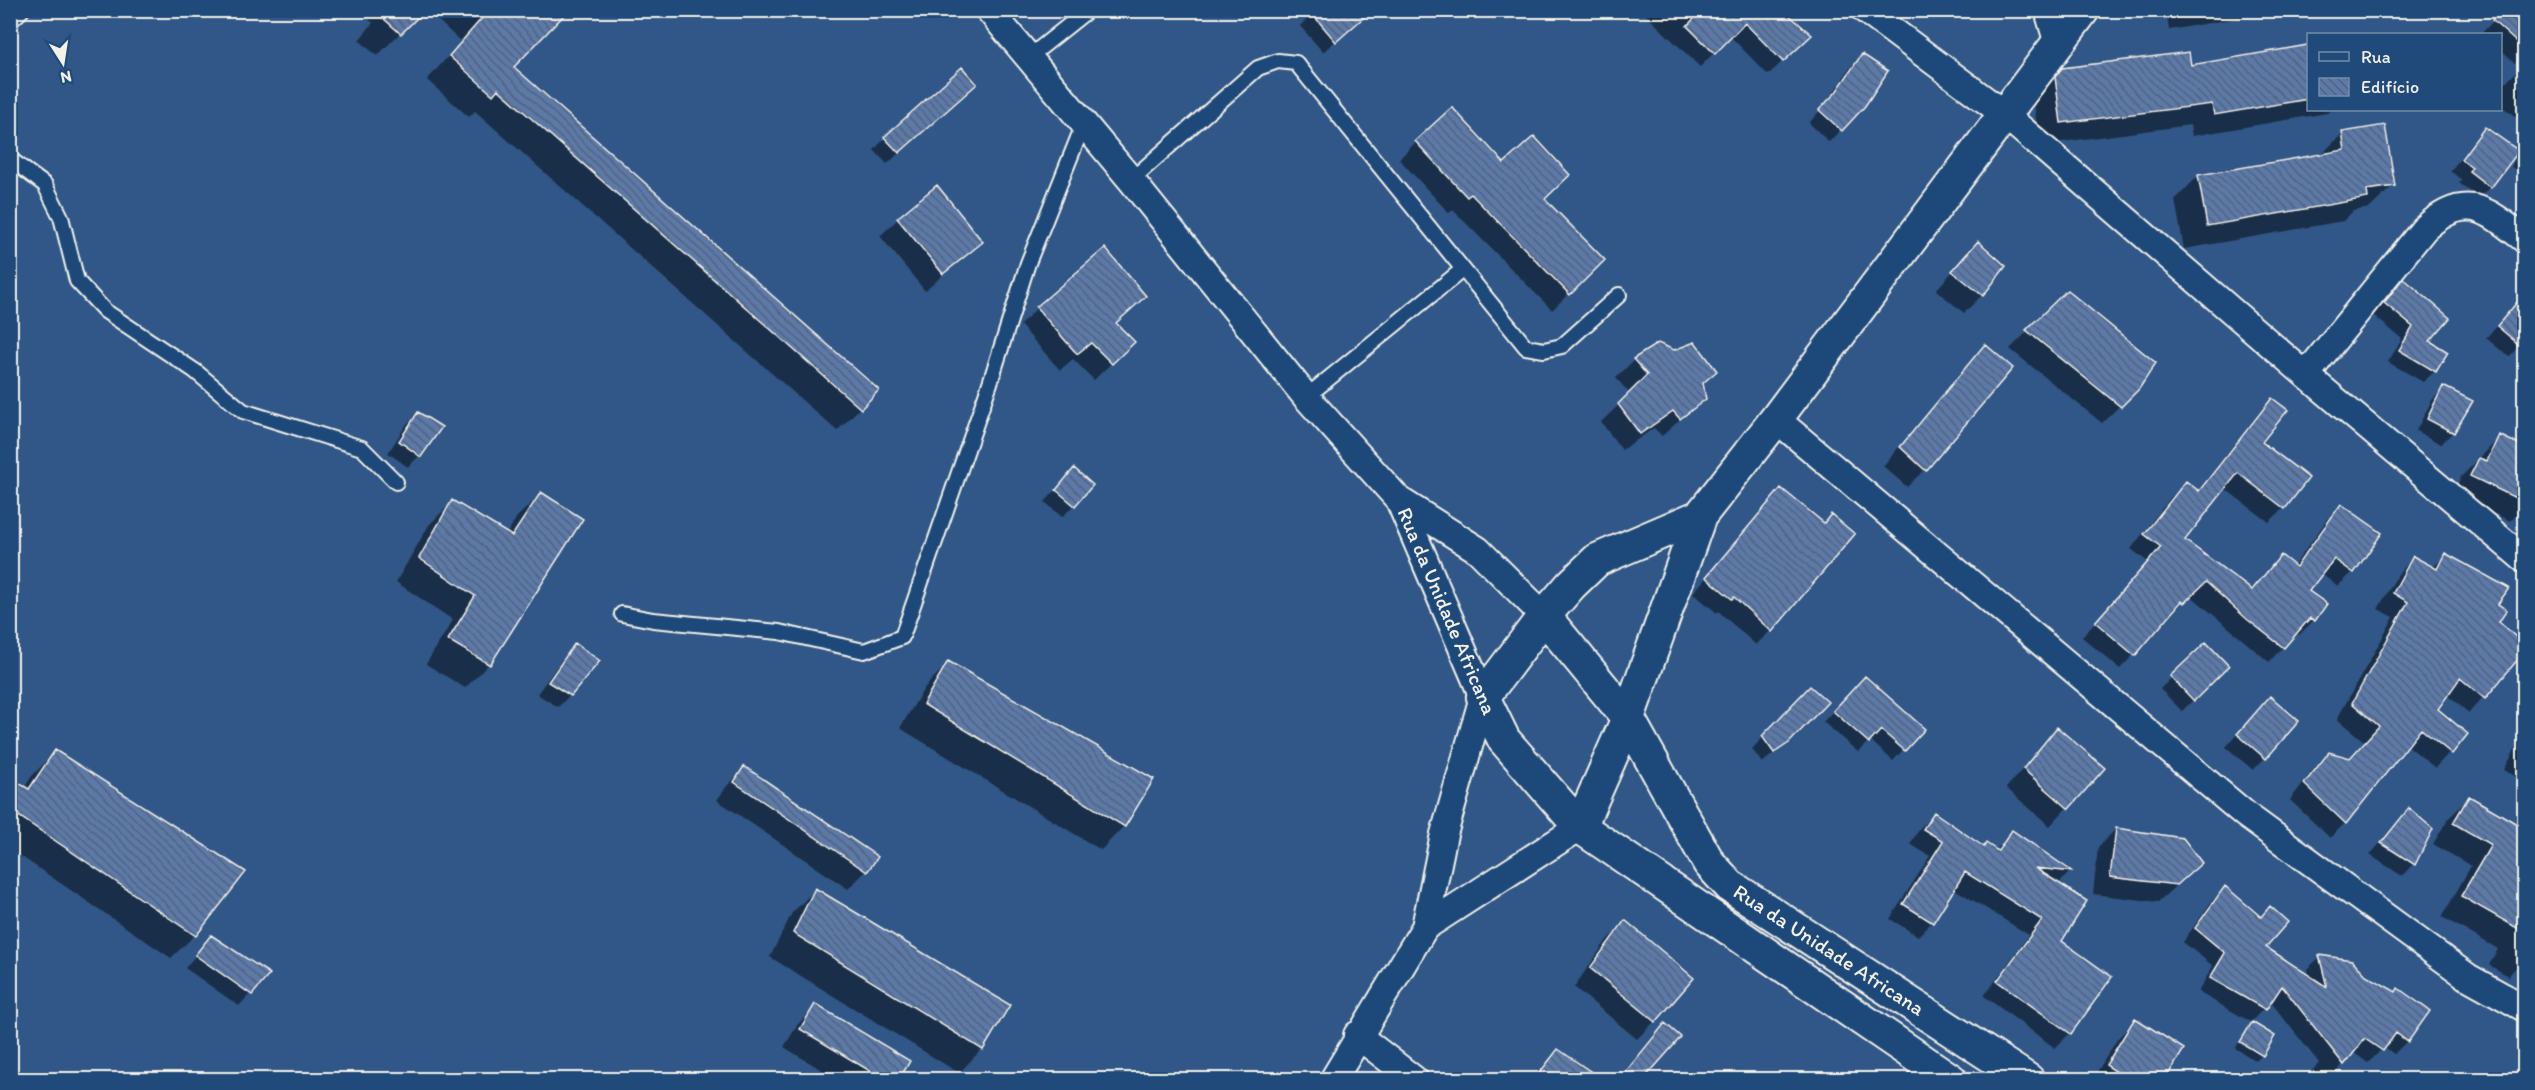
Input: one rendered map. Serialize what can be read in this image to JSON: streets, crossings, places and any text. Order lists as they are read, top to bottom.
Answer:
{
  "streets": {
    "street": ["Rua da Unidade Africana"]
  },
  "legend": ["Rua", "Edifício"],
  "north": "bottom"
}
